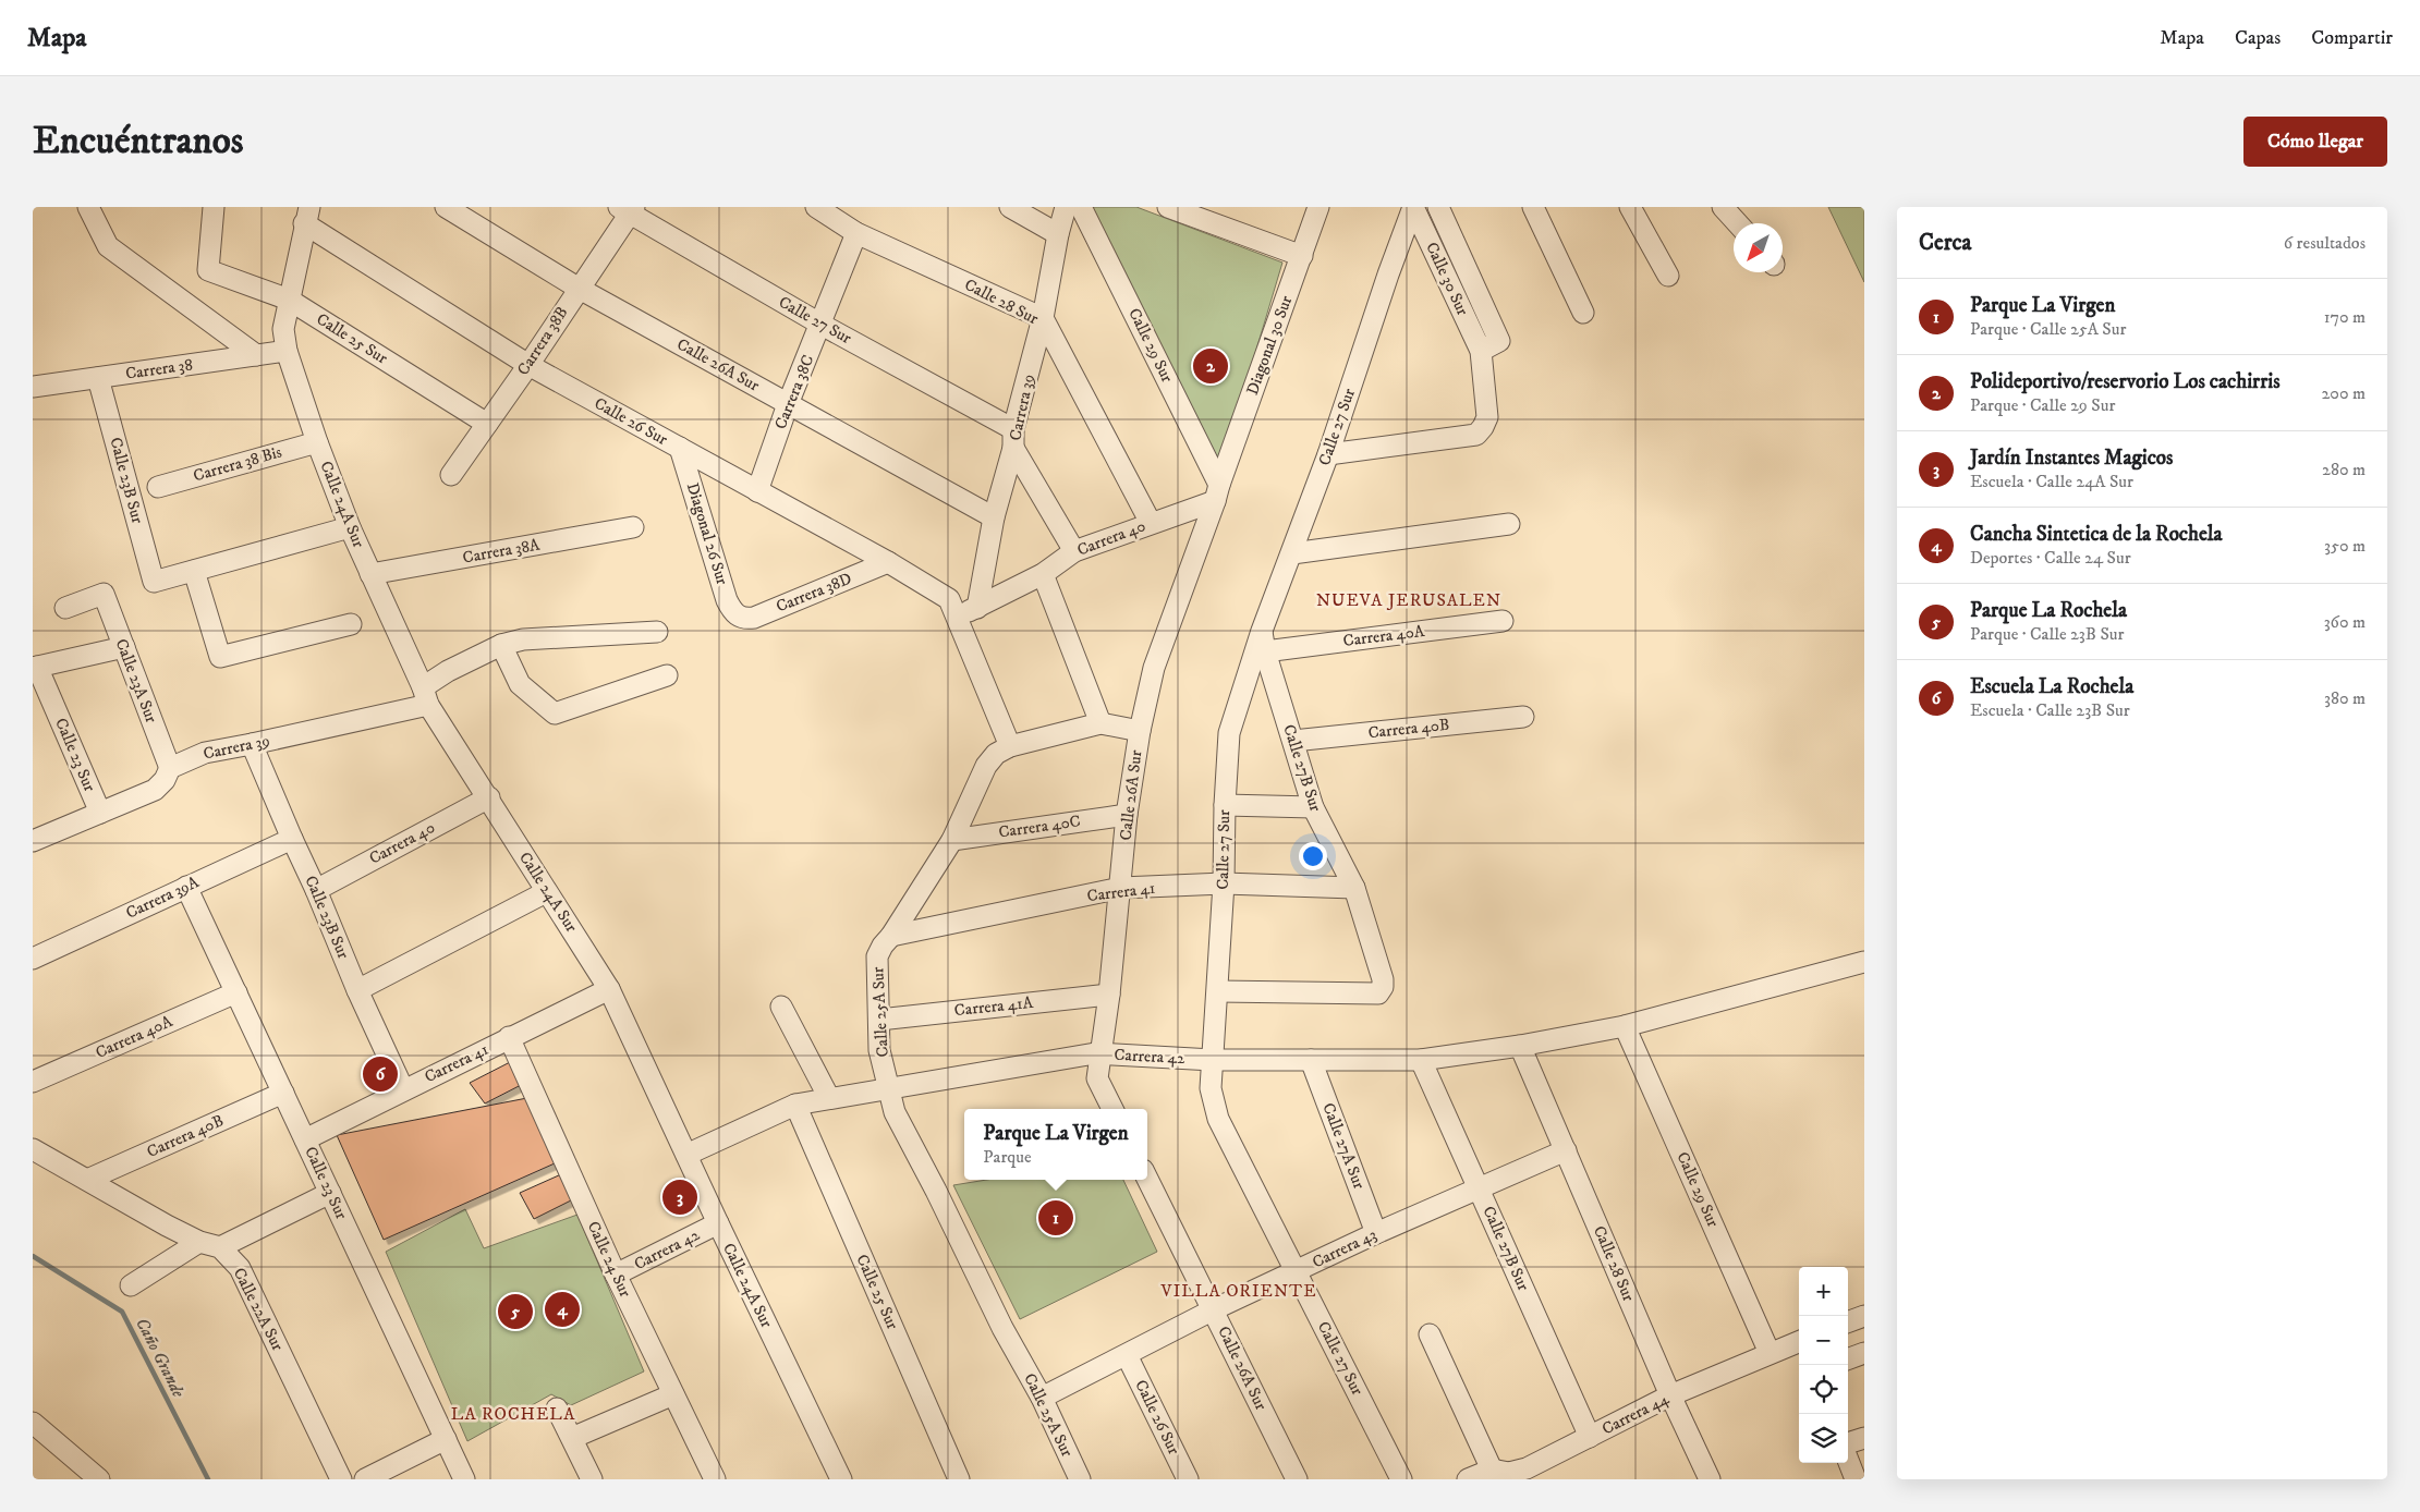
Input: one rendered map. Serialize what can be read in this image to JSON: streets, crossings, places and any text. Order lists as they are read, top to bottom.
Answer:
{
  "streets": {
    "street": [
      "Calle 30 Sur",
      "Calle 28 Sur",
      "Calle 27 Sur",
      "Calle 25 Sur",
      "Carrera 38B",
      "Calle 29 Sur",
      "Diagonal 30 Sur",
      "Calle 26A Sur",
      "Carrera 38",
      "Carrera 38C",
      "Carrera 39",
      "Calle 26 Sur",
      "Carrera 38 Bis",
      "Calle 23B Sur",
      "Calle 24A Sur",
      "Diagonal 26 Sur",
      "Carrera 40",
      "Carrera 38A",
      "Carrera 38D",
      "Carrera 40A",
      "Calle 23A Sur",
      "Carrera 40B",
      "Calle 23 Sur",
      "Calle 27B Sur",
      "Carrera 40C",
      "Carrera 41",
      "Carrera 39A",
      "Carrera 41A",
      "Calle 25A Sur",
      "Carrera 42",
      "Calle 27A Sur",
      "Carrera 43",
      "Calle 24 Sur",
      "Calle 22A Sur",
      "Carrera 44"
    ]
  },
  "crossings": [
    ["Calle 30 Sur", "Calle 27 Sur"],
    ["Calle 28 Sur", "Carrera 38C"],
    ["Calle 28 Sur", "Carrera 39"],
    ["Calle 28 Sur", "Carrera 40"],
    ["Calle 28 Sur", "Carrera 42"],
    ["Calle 28 Sur", "Carrera 43"],
    ["Calle 28 Sur", "Carrera 44"],
    ["Calle 27 Sur", "Carrera 38B"],
    ["Calle 27 Sur", "Carrera 38C"],
    ["Calle 27 Sur", "Carrera 39"],
    ["Calle 27 Sur", "Calle 27B Sur"],
    ["Calle 27 Sur", "Carrera 41"],
    ["Calle 27 Sur", "Carrera 42"],
    ["Calle 27 Sur", "Carrera 43"],
    ["Calle 25 Sur", "Carrera 38B"],
    ["Calle 25 Sur", "Calle 24A Sur"],
    ["Calle 25 Sur", "Carrera 42"],
    ["Carrera 38B", "Calle 26A Sur"],
    ["Carrera 38B", "Calle 26 Sur"],
    ["Calle 29 Sur", "Diagonal 30 Sur"],
    ["Calle 29 Sur", "Calle 26A Sur"],
    ["Calle 29 Sur", "Carrera 40"],
    ["Calle 29 Sur", "Carrera 42"],
    ["Calle 29 Sur", "Carrera 44"],
    ["Diagonal 30 Sur", "Calle 26A Sur"],
    ["Diagonal 30 Sur", "Carrera 40"],
    ["Calle 26A Sur", "Carrera 38C"],
    ["Calle 26A Sur", "Carrera 39"],
    ["Calle 26A Sur", "Carrera 40"],
    ["Calle 26A Sur", "Carrera 40C"],
    ["Calle 26A Sur", "Carrera 41"],
    ["Calle 26A Sur", "Carrera 41A"],
    ["Calle 26A Sur", "Carrera 42"],
    ["Calle 26A Sur", "Carrera 43"],
    ["Carrera 38", "Calle 23B Sur"],
    ["Carrera 38", "Calle 24A Sur"],
    ["Carrera 38C", "Calle 26 Sur"],
    ["Carrera 39", "Calle 23B Sur"],
    ["Carrera 39", "Calle 24A Sur"],
    ["Carrera 39", "Carrera 40"],
    ["Carrera 39", "Calle 23A Sur"],
    ["Calle 26 Sur", "Diagonal 26 Sur"],
    ["Calle 26 Sur", "Carrera 40"],
    ["Calle 26 Sur", "Carrera 38D"],
    ["Calle 26 Sur", "Carrera 43"],
    ["Carrera 38 Bis", "Calle 24A Sur"],
    ["Calle 23B Sur", "Carrera 40"],
    ["Calle 23B Sur", "Carrera 41"],
    ["Calle 23B Sur", "Carrera 39A"],
    ["Calle 24A Sur", "Carrera 40"],
    ["Calle 24A Sur", "Carrera 38A"],
    ["Calle 24A Sur", "Carrera 41"],
    ["Calle 24A Sur", "Carrera 42"],
    ["Diagonal 26 Sur", "Carrera 38D"],
    ["Carrera 40A", "Calle 23 Sur"],
    ["Carrera 40A", "Calle 27B Sur"],
    ["Carrera 40B", "Calle 23 Sur"],
    ["Carrera 40B", "Calle 27B Sur"],
    ["Calle 23 Sur", "Carrera 41"],
    ["Calle 23 Sur", "Carrera 39A"],
    ["Calle 27B Sur", "Carrera 41"],
    ["Calle 27B Sur", "Carrera 42"],
    ["Calle 27B Sur", "Carrera 43"],
    ["Calle 27B Sur", "Carrera 44"],
    ["Carrera 40C", "Calle 25A Sur"],
    ["Carrera 41", "Calle 25A Sur"],
    ["Carrera 41", "Calle 24 Sur"],
    ["Carrera 41A", "Calle 25A Sur"],
    ["Calle 25A Sur", "Carrera 42"],
    ["Calle 25A Sur", "Carrera 43"],
    ["Carrera 42", "Calle 27A Sur"],
    ["Carrera 42", "Calle 24 Sur"],
    ["Calle 27A Sur", "Carrera 43"]
  ],
  "districts": ["NUEVA JERUSALEN", "VILLA ORIENTE", "LA ROCHELA"],
  "water": ["Caño Grande"],
  "north": "bottom left",
  "page": {
    "header": "Mapa",
    "nav": ["Mapa", "Capas", "Compartir"],
    "buttons": "Cómo llegar",
    "title": "Encuéntranos",
    "heading": ["Cerca", "6 resultados"],
    "list": [
      {
        "mark": "1",
        "name": "Parque La Virgen",
        "note": "Parque · Calle 25A Sur",
        "value": "170 m"
      },
      {
        "mark": "2",
        "name": "Polideportivo/reservorio Los cachirris",
        "note": "Parque · Calle 29 Sur",
        "value": "200 m"
      },
      {
        "mark": "3",
        "name": "Jardín Instantes Magicos",
        "note": "Escuela · Calle 24A Sur",
        "value": "280 m"
      },
      {
        "mark": "4",
        "name": "Cancha Sintetica de la Rochela",
        "note": "Deportes · Calle 24 Sur",
        "value": "350 m"
      },
      {
        "mark": "5",
        "name": "Parque La Rochela",
        "note": "Parque · Calle 23B Sur",
        "value": "360 m"
      },
      {
        "mark": "6",
        "name": "Escuela La Rochela",
        "note": "Escuela · Calle 23B Sur",
        "value": "380 m"
      }
    ],
    "pins": [
      "2",
      "6",
      "3",
      "1",
      "4",
      "5"
    ],
    "popup": ["Parque La Virgen", "Parque"],
    "map_buttons": ["+", "−"]
  }
}
